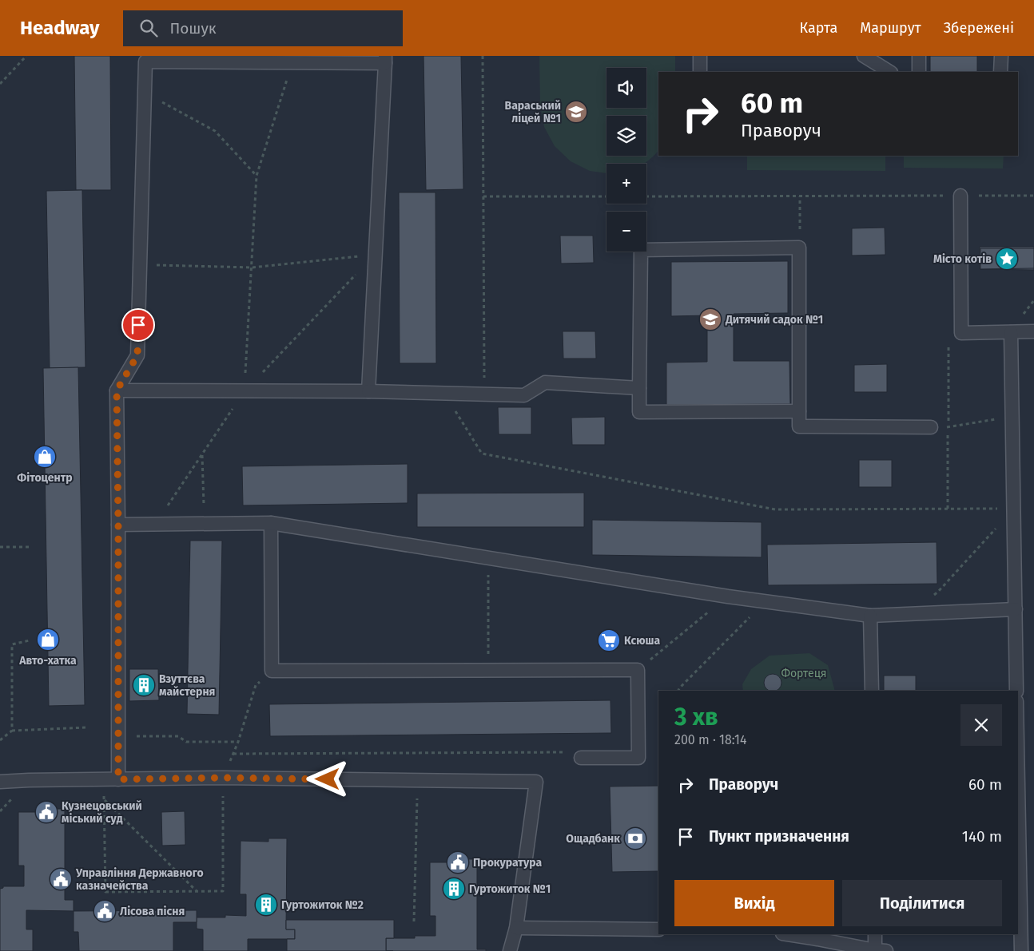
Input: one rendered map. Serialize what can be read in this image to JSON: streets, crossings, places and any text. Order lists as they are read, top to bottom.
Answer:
{
  "parks": ["Фортеця"],
  "places": {
    "school or university": ["Вараський ліцей №1", "Дитячий садок №1"],
    "place": ["Місто котів"],
    "shop": ["Фітоцентр", "Авто-хатка"],
    "supermarket": ["Ксюша"],
    "building": ["Взуттєва майстерня", "Гуртожиток №1", "Гуртожиток №2"],
    "public building": [
      "Кузнецовський міський суд",
      "Прокуратура",
      "Управління Державного казначейства",
      "Лісова пісня"
    ],
    "bank": ["Ощадбанк"]
  },
  "page": {
    "header": "Headway",
    "search": "Пошук",
    "nav": ["Карта", "Маршрут", "Збережені"],
    "map_buttons": ["+", "−"],
    "turn": ["60 m", "Праворуч"],
    "heading": ["3 хв", "200 m · 18:14"],
    "list": [
      {
        "name": "Праворуч",
        "value": "60 m"
      },
      {
        "name": "Пункт призначення",
        "value": "140 m"
      }
    ],
    "buttons": ["Вихід", "Поділитися"]
  }
}
